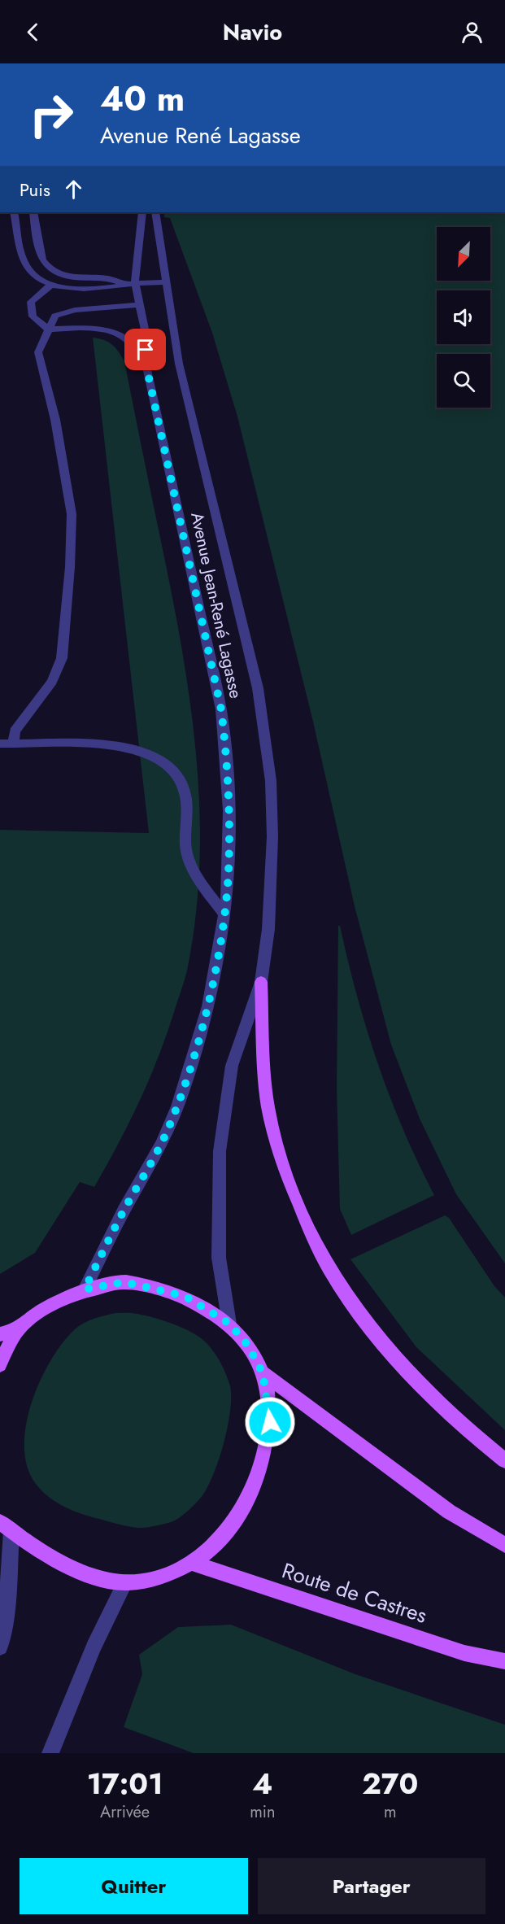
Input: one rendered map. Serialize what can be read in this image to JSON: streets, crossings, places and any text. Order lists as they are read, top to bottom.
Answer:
{
  "streets": {
    "main road": ["Route de Castres"],
    "street": ["Avenue Jean-René Lagasse"]
  },
  "north": "bottom left",
  "page": {
    "header": "Navio",
    "turn": ["40 m", "Avenue René Lagasse"],
    "then": "Puis",
    "eta": [
      "17:01",
      "Arrivée",
      "4",
      "min",
      "270",
      "m"
    ],
    "buttons": ["Quitter", "Partager"]
  }
}
